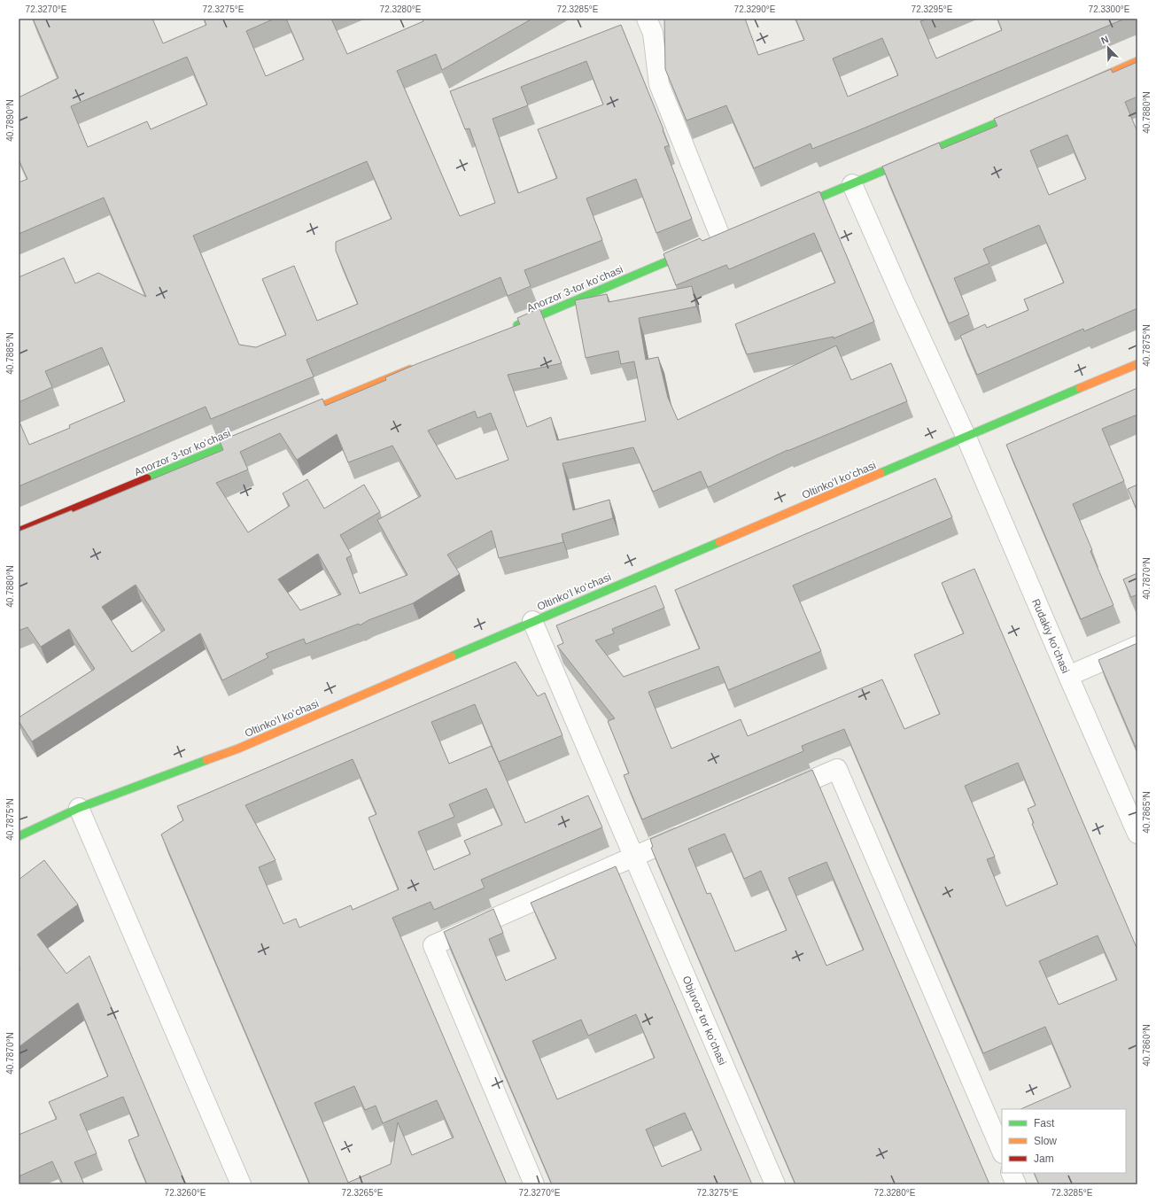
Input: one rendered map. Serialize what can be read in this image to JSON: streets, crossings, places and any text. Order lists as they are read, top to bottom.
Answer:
{
  "streets": {
    "main road": ["Anorzor 3-tor koʻchasi", "Oltinkoʻl koʻchasi"],
    "street": ["Rudakiy koʻchasi", "Objuvoz tor koʻchasi"]
  },
  "crossings": [
    ["Oltinkoʻl koʻchasi", "Rudakiy koʻchasi"],
    ["Oltinkoʻl koʻchasi", "Objuvoz tor koʻchasi"]
  ],
  "legend": ["Fast", "Slow", "Jam"],
  "north": "top left",
  "coordinates": [
    "72.3270°E",
    "72.3275°E",
    "72.3280°E",
    "72.3285°E",
    "72.3290°E",
    "72.3295°E",
    "72.3300°E",
    "40.7880°N",
    "40.7890°N",
    "40.7875°N",
    "40.7885°N",
    "40.7870°N",
    "40.7865°N",
    "40.7860°N",
    "72.3260°E",
    "72.3265°E"
  ]
}
